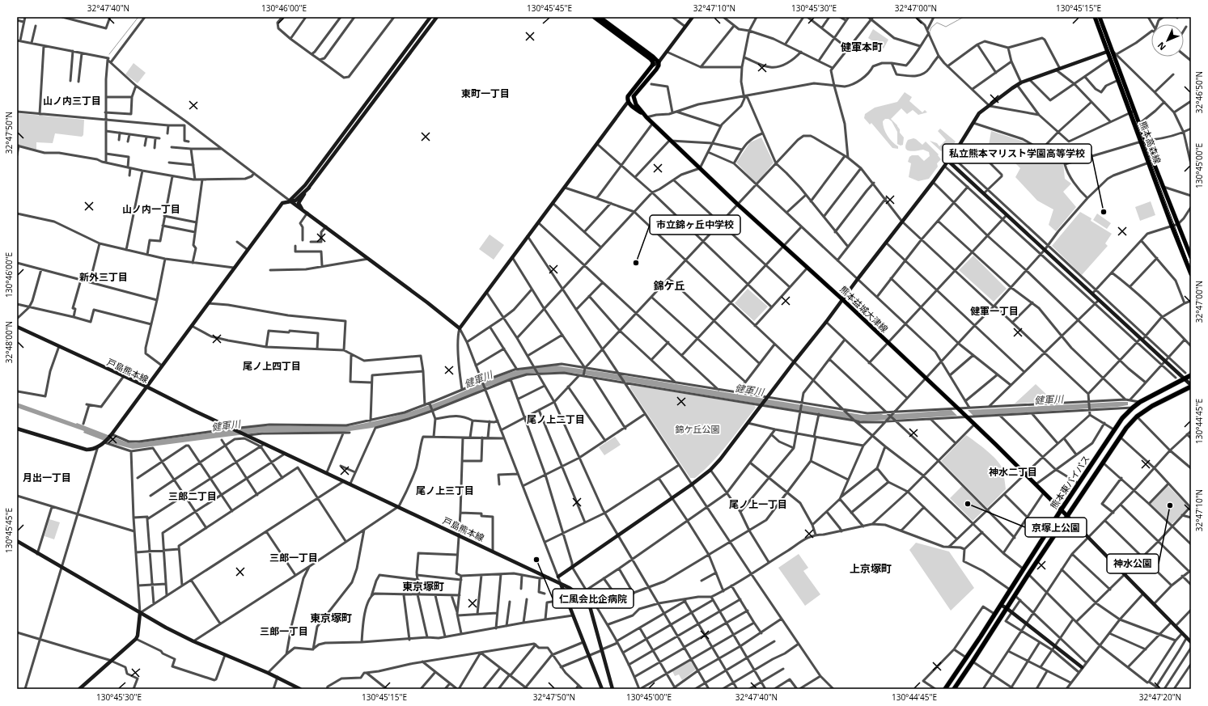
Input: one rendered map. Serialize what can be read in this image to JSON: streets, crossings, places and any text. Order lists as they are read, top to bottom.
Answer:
{
  "streets": {
    "highway": ["熊本東バイパス"],
    "main road": ["熊本高森線", "熊本益城大津線"],
    "street": ["戸島熊本線"]
  },
  "crossings": [
    ["熊本益城大津線", "熊本東バイパス"]
  ],
  "districts": [
    "健軍本町",
    "東町一丁目",
    "山ノ内三丁目",
    "山ノ内一丁目",
    "新外三丁目",
    "錦ケ丘",
    "健軍一丁目",
    "尾ノ上四丁目",
    "尾ノ上二丁目",
    "神水二丁目",
    "月出一丁目",
    "尾ノ上三丁目",
    "三郎二丁目",
    "尾ノ上一丁目",
    "三郎一丁目",
    "上京塚町",
    "東京塚町",
    "東京塚町",
    "三郎一丁目"
  ],
  "water": ["健軍川"],
  "parks": ["錦ケ丘公園"],
  "places": [
    "私立熊本マリスト学園高等学校",
    "市立錦ヶ丘中学校",
    "京塚上公園",
    "神水公園",
    "仁風会比企病院"
  ],
  "north": "bottom left",
  "coordinates": [
    "32°47'40\"N",
    "130°46'00\"E",
    "130°45'45\"E",
    "32°47'10\"N",
    "130°45'30\"E",
    "32°47'00\"N",
    "130°45'15\"E",
    "32°46'50\"N",
    "32°47'50\"N",
    "130°45'00\"E",
    "32°48'00\"N",
    "130°44'45\"E",
    "32°47'20\"N"
  ]
}
